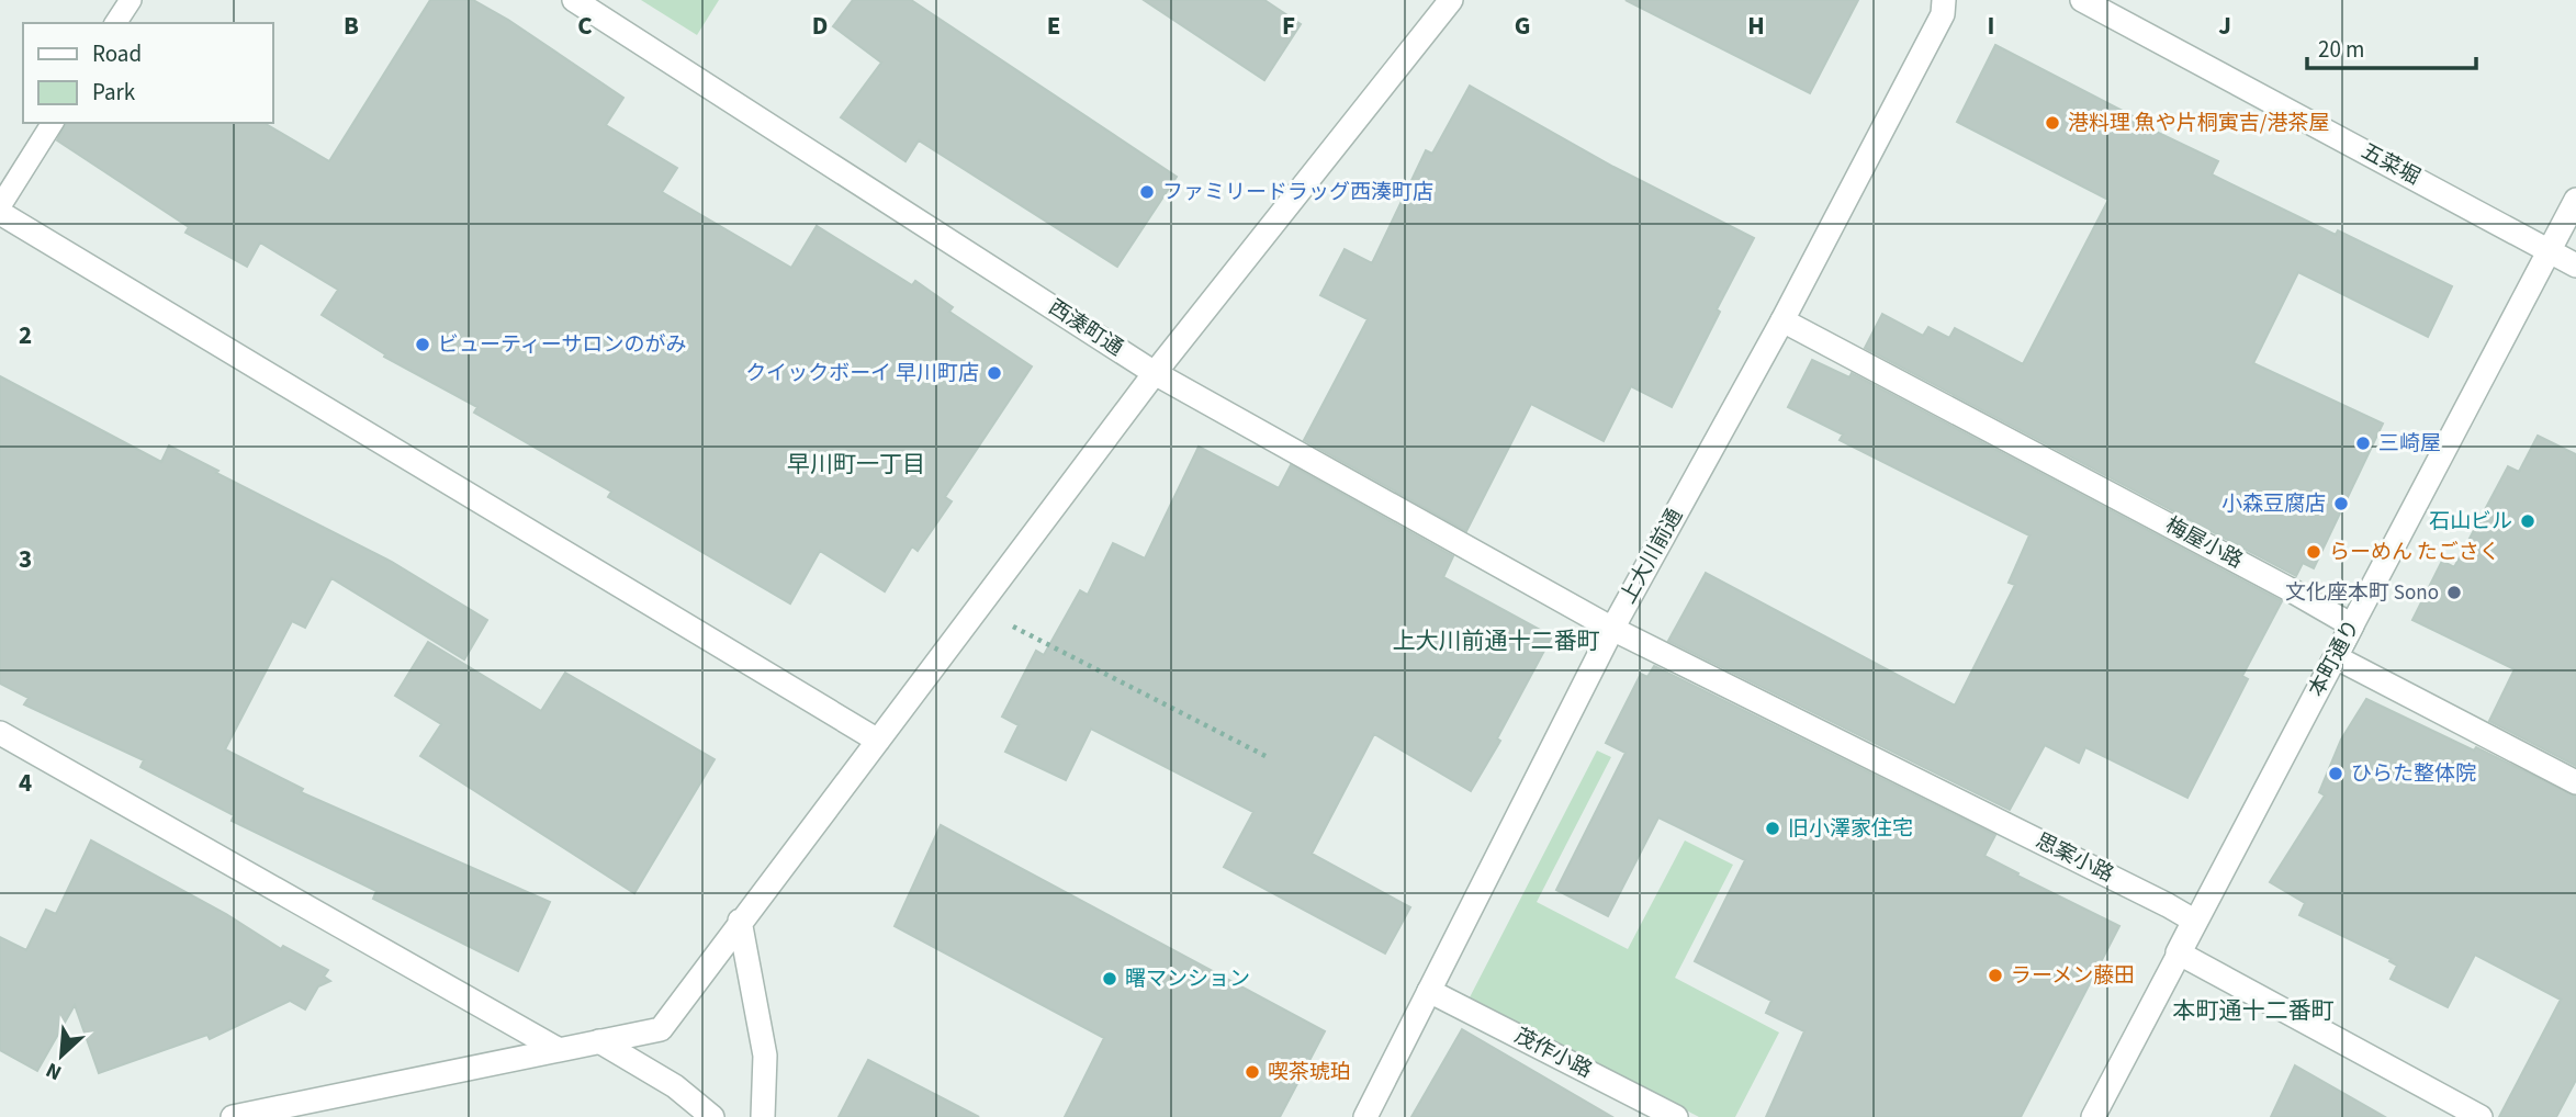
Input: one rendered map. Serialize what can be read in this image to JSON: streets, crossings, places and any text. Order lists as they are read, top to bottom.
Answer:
{
  "streets": {
    "street": [
      "五菜堀",
      "西湊町通",
      "梅屋小路",
      "上大川前通",
      "本町通り",
      "思案小路",
      "茂作小路"
    ]
  },
  "crossings": [
    ["五菜堀", "本町通り"],
    ["西湊町通", "上大川前通"],
    ["西湊町通", "思案小路"],
    ["梅屋小路", "上大川前通"],
    ["梅屋小路", "本町通り"],
    ["上大川前通", "思案小路"],
    ["上大川前通", "茂作小路"],
    ["本町通り", "思案小路"]
  ],
  "districts": ["早川町一丁目", "上大川前通十二番町", "本町通十二番町"],
  "places": [
    "港料理 魚や片桐寅吉/港茶屋",
    "ファミリードラッグ西湊町店",
    "ビューティーサロンのがみ",
    "クイックボーイ 早川町店",
    "三崎屋",
    "小森豆腐店",
    "石山ビル",
    "らーめん たごさく",
    "文化座本町 Sono",
    "ひらた整体院",
    "旧小澤家住宅",
    "ラーメン藤田",
    "曙マンション",
    "喫茶琥珀"
  ],
  "legend": ["Road", "Park"],
  "scale_bar": "20 m",
  "north": "bottom left",
  "grid": {
    "columns": [
      "B",
      "C",
      "D",
      "E",
      "F",
      "G",
      "H",
      "I",
      "J"
    ],
    "rows": ["2", "3", "4"]
  }
}
